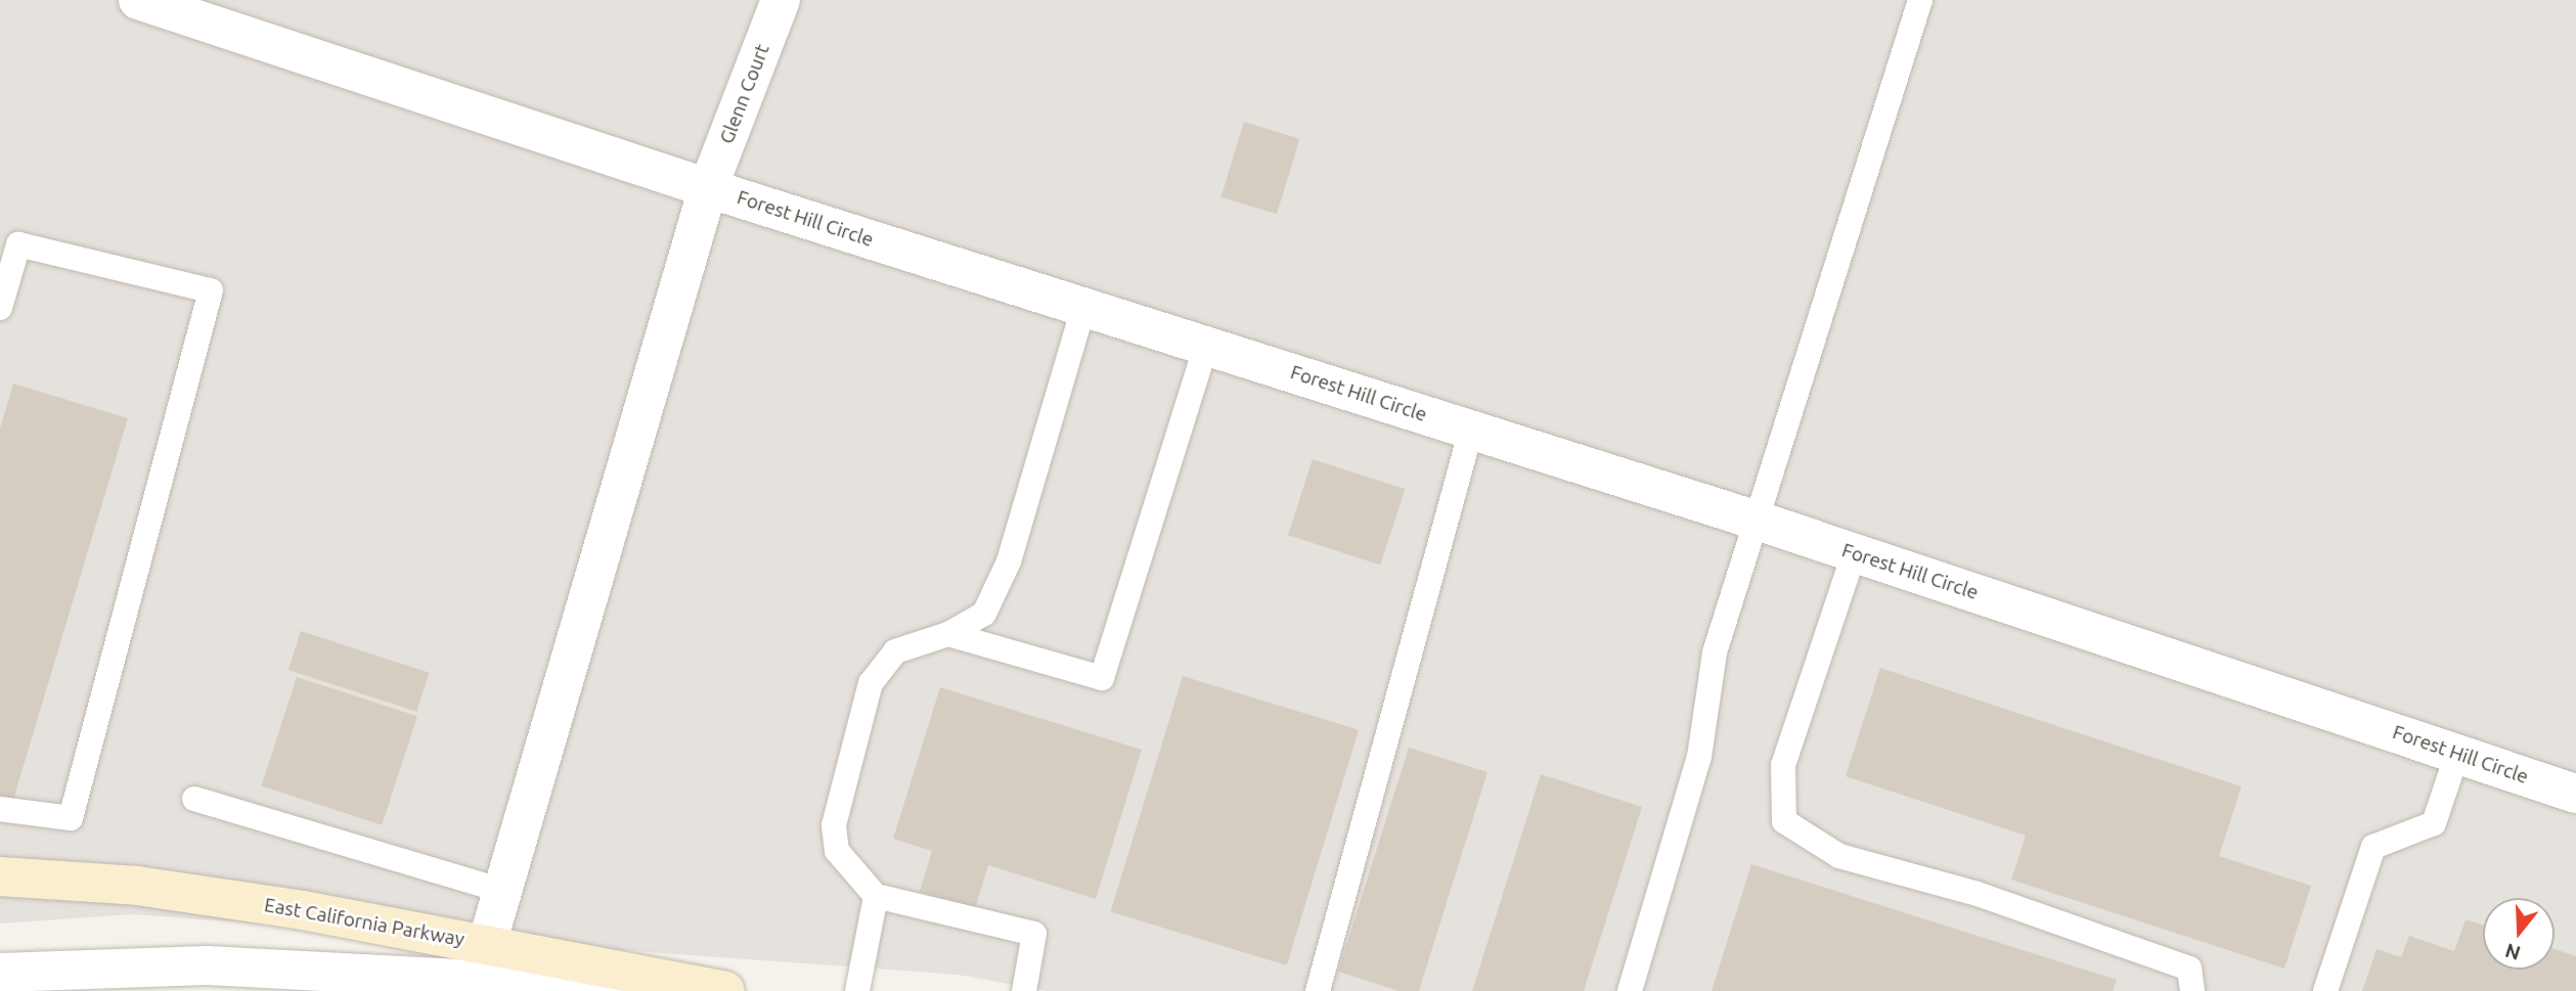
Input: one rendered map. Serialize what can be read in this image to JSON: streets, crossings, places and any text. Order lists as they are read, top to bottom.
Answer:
{
  "streets": {
    "main road": ["East California Parkway"],
    "street": ["Glenn Court", "Forest Hill Circle"]
  },
  "crossings": [
    ["Glenn Court", "Forest Hill Circle"],
    ["Glenn Court", "East California Parkway"]
  ],
  "north": "bottom"
}
